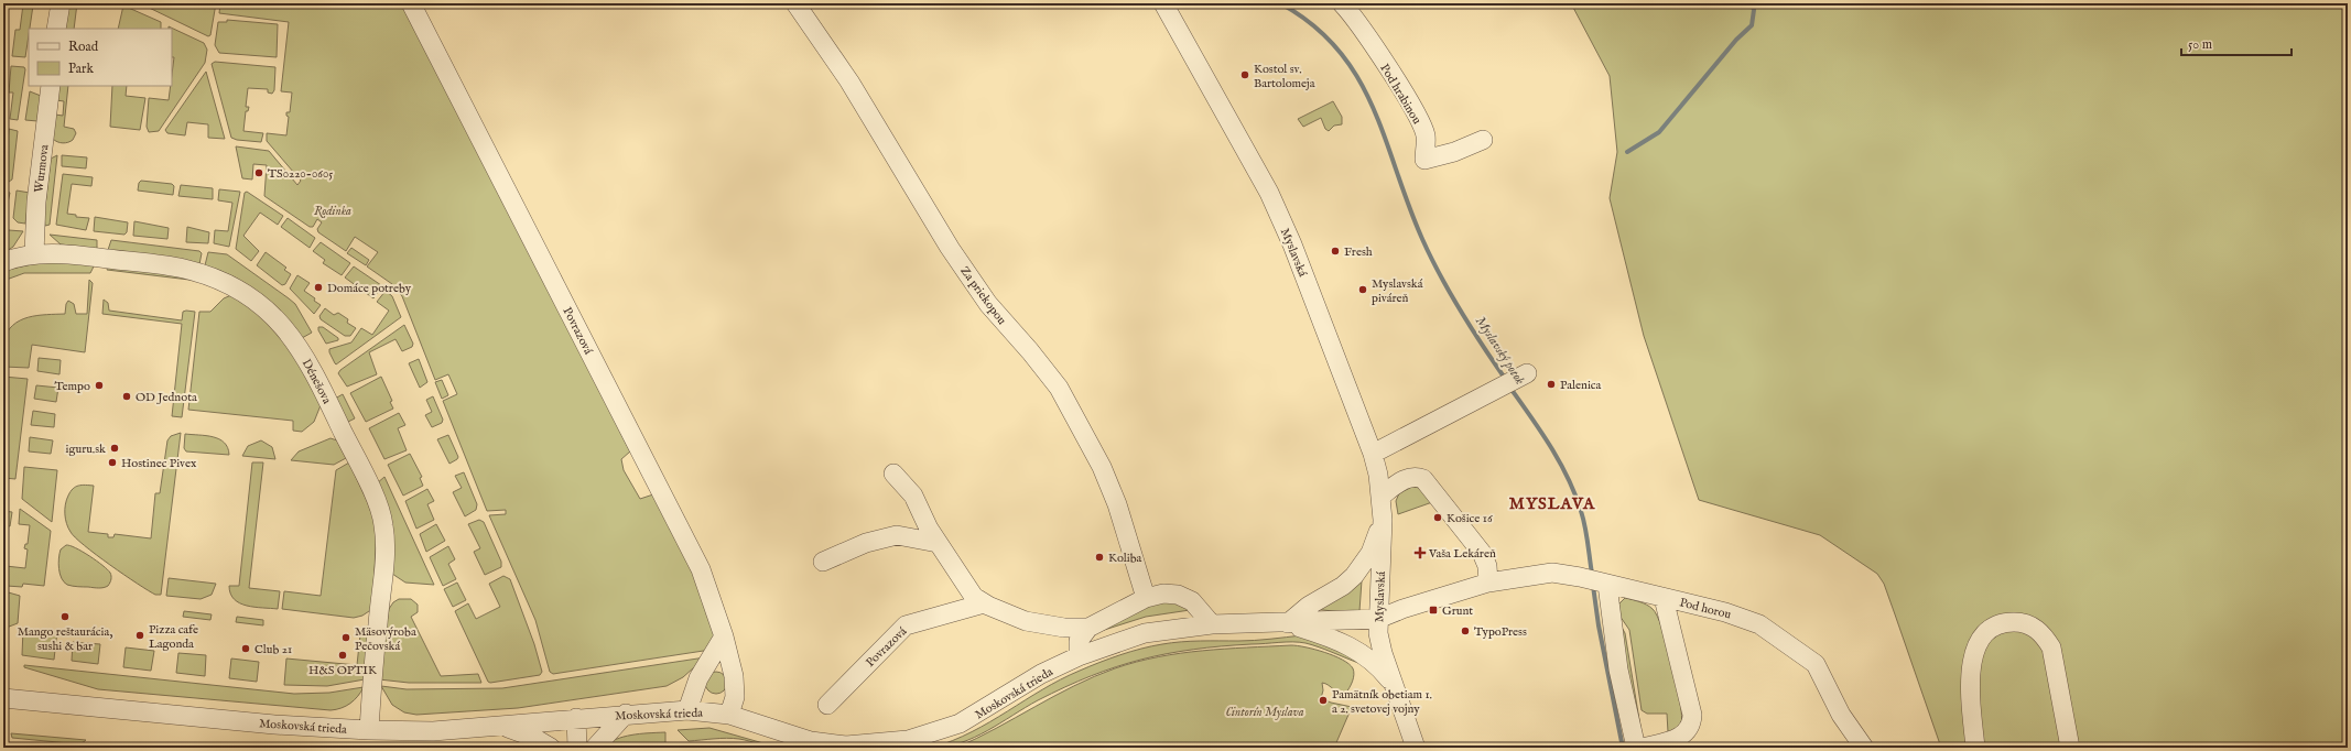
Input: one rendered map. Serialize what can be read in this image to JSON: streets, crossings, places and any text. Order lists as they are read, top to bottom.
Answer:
{
  "streets": {
    "street": [
      "Pod hrabinou",
      "Wurmova",
      "Myslavská",
      "Za priekopou",
      "Povrazová",
      "Dénešova",
      "Pod horou",
      "Moskovská trieda"
    ]
  },
  "crossings": [
    ["Wurmova", "Dénešova"],
    ["Myslavská", "Pod horou"],
    ["Myslavská", "Moskovská trieda"],
    ["Povrazová", "Moskovská trieda"],
    ["Dénešova", "Moskovská trieda"],
    ["Pod horou", "Moskovská trieda"]
  ],
  "districts": ["MYSLAVA"],
  "water": ["Myslavský potok"],
  "parks": ["Rodinka", "Cintorín Myslava"],
  "places": {
    "other": [
      "Kostol sv. Bartolomeja",
      "TS0220-0605",
      "Fresh",
      "Domáce potreby",
      "Myslavská piváreň",
      "Palenica",
      "Tempo",
      "OD Jednota",
      "iguru.sk",
      "Hostinec Pivex",
      "Košice 16",
      "Koliba",
      "Mango reštaurácia, sushi & bar",
      "TypoPress",
      "Pizza cafe Lagonda",
      "Mäsovýroba Pečovská",
      "Club 21",
      "H&S OPTIK",
      "Pamätník obetiam 1. a 2. svetovej vojny"
    ],
    "health": ["Vaša Lekáreň"],
    "transit": ["Grunt"]
  },
  "legend": ["Road", "Park"],
  "scale_bar": "50 m"
}
